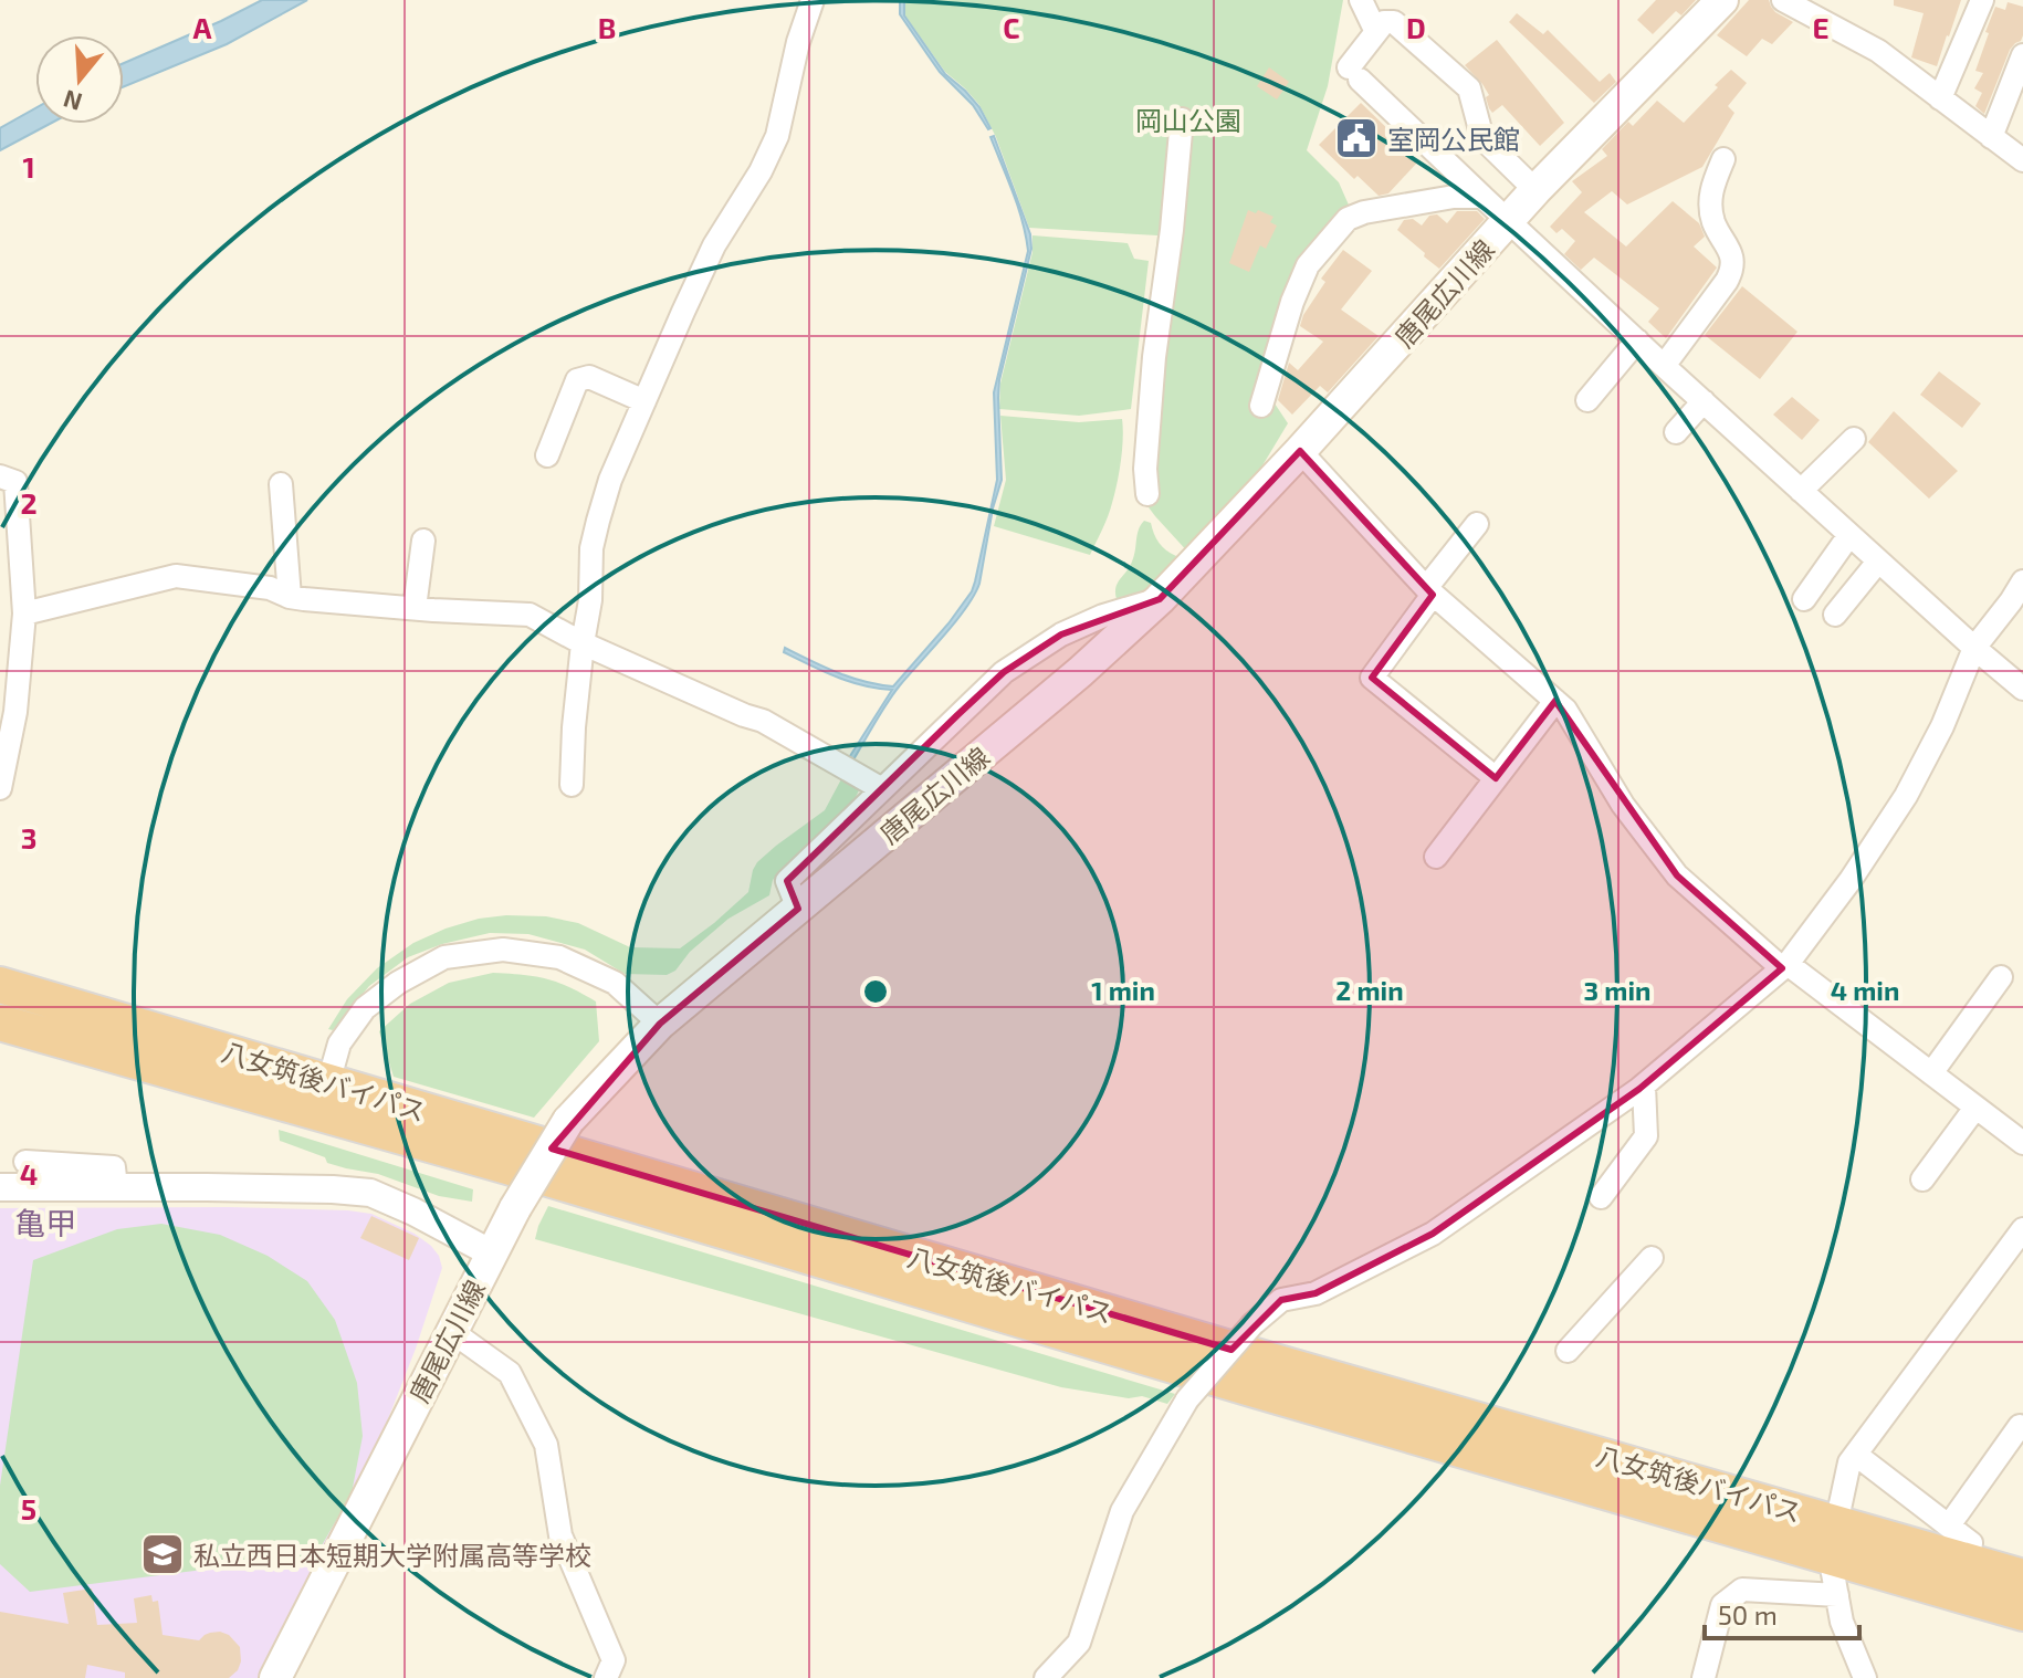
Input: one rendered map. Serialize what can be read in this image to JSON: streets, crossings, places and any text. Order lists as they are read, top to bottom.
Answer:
{
  "streets": {
    "highway": ["八女筑後バイパス"],
    "main road": ["唐尾広川線"]
  },
  "districts": ["亀甲"],
  "parks": ["岡山公園"],
  "places": {
    "public building": ["室岡公民館"],
    "school or university": ["私立西日本短期大学附属高等学校"]
  },
  "scale_bar": "50 m",
  "north": "bottom",
  "grid": {
    "columns": [
      "A",
      "B",
      "C",
      "D",
      "E"
    ],
    "rows": [
      "1",
      "2",
      "3",
      "4",
      "5"
    ]
  },
  "rings": [
    "1 min",
    "2 min",
    "3 min",
    "4 min"
  ]
}
